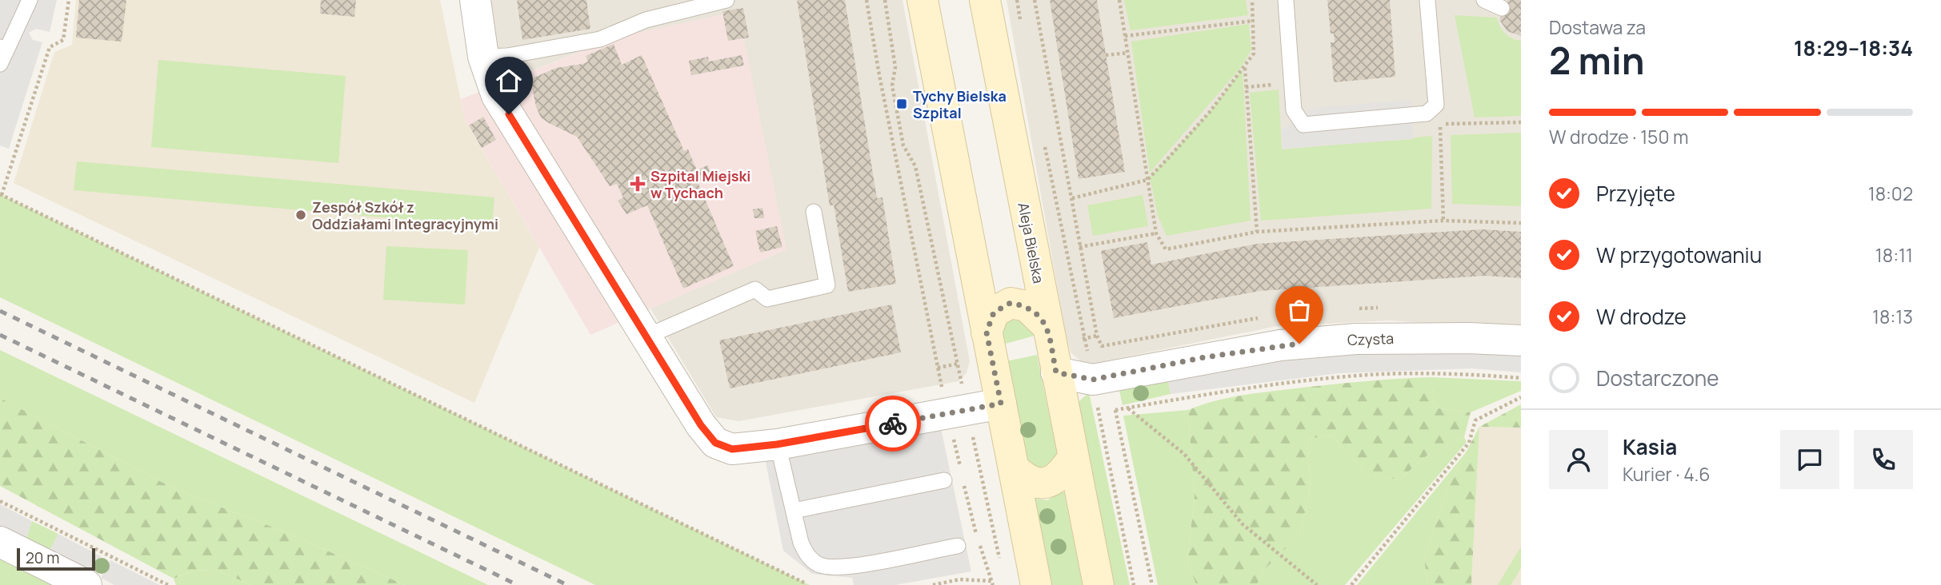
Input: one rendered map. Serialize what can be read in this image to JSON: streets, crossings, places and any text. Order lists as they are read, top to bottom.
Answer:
{
  "streets": {
    "main road": ["Aleja Bielska"],
    "street": ["Czysta"]
  },
  "crossings": [
    ["Aleja Bielska", "Czysta"]
  ],
  "places": {
    "transit": ["Tychy Bielska Szpital"],
    "health": ["Szpital Miejski w Tychach"],
    "other": ["Zespół Szkół z Oddziałami Integracyjnymi"]
  },
  "scale_bar": "20 m",
  "page": {
    "heading": ["2 min", "Dostawa za", "18:29–18:34"],
    "panel": ["Kasia", "Kurier · 4.6"],
    "bar": "W drodze · 150 m",
    "list": [
      ["Przyjęte", "18:02"],
      ["W przygotowaniu", "18:11"],
      ["W drodze", "18:13"],
      "Dostarczone"
    ],
    "scale": "20 m"
  }
}
